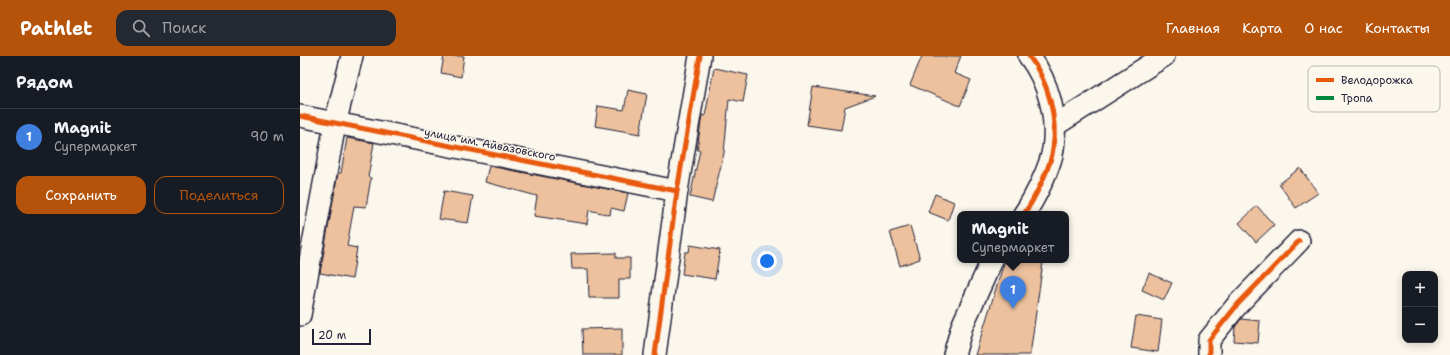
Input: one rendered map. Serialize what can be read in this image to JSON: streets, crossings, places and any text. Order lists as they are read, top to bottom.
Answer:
{
  "streets": {
    "street": ["улица им. Айвазовского"]
  },
  "legend": ["Велодорожка", "Тропа"],
  "scale_bar": "20 m",
  "page": {
    "header": "Pathlet",
    "search": "Поиск",
    "nav": [
      "Главная",
      "Карта",
      "О нас",
      "Контакты"
    ],
    "heading": "Рядом",
    "list": [
      {
        "mark": "1",
        "name": "Magnit",
        "note": "Супермаркет",
        "value": "90 m"
      }
    ],
    "buttons": ["Сохранить", "Поделиться"],
    "popup": ["Magnit", "Супермаркет"],
    "map_buttons": ["+", "−"],
    "pins": "1",
    "scale": "20 m"
  }
}
